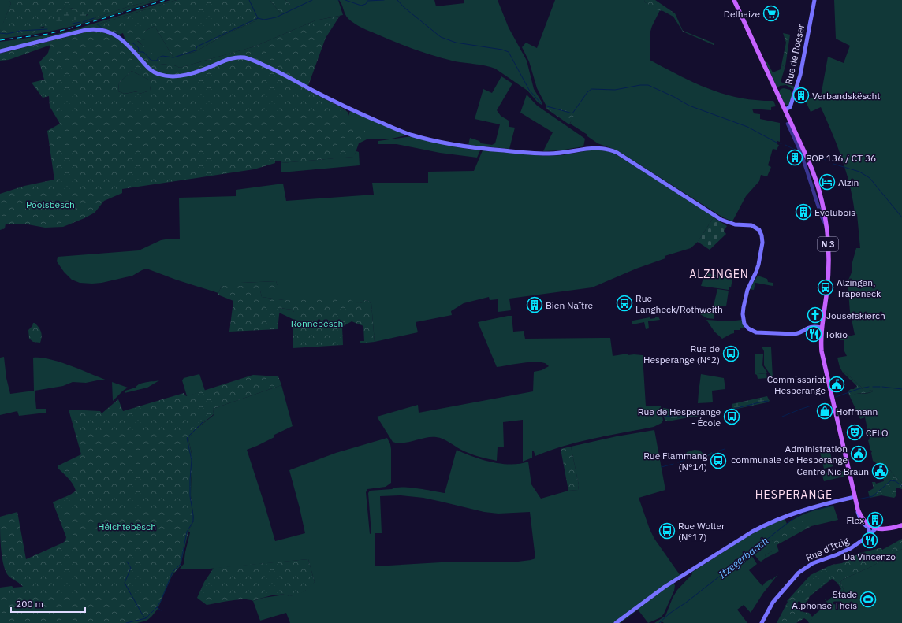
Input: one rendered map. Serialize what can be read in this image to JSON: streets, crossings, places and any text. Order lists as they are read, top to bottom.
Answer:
{
  "streets": {
    "main road": ["Rue de Roeser", "N 3", "Rue d'Itzig"]
  },
  "crossings": [
    ["Rue de Roeser", "N 3"]
  ],
  "districts": ["ALZINGEN", "HESPERANGE"],
  "water": ["Itzegerbaach"],
  "parks": ["Poolsbësch", "Ronnebësch", "Héichtebësch"],
  "places": {
    "supermarket": ["Delhaize"],
    "building": [
      "Verbandskëscht",
      "POP 136 / CT 36",
      "Evolubois",
      "Bien Naître",
      "Flex"
    ],
    "hotel": ["Alzin"],
    "bus stop": [
      "Alzingen, Trapeneck",
      "Rue Langheck/Rothweith",
      "Rue de Hesperange (N°2)",
      "Rue de Hesperange - École",
      "Rue Flammang (N°14)",
      "Rue Wolter (N°17)"
    ],
    "church": ["Jousefskierch"],
    "restaurant": ["Tokio", "Da Vincenzo"],
    "public building": ["Commissariat Hesperange", "Administration communale de Hesperange", "Centre Nic Braun"],
    "shop": ["Hoffmann"],
    "theatre": ["CELO"],
    "sports": ["Stade Alphonse Theis"]
  },
  "scale_bar": "200 m"
}
